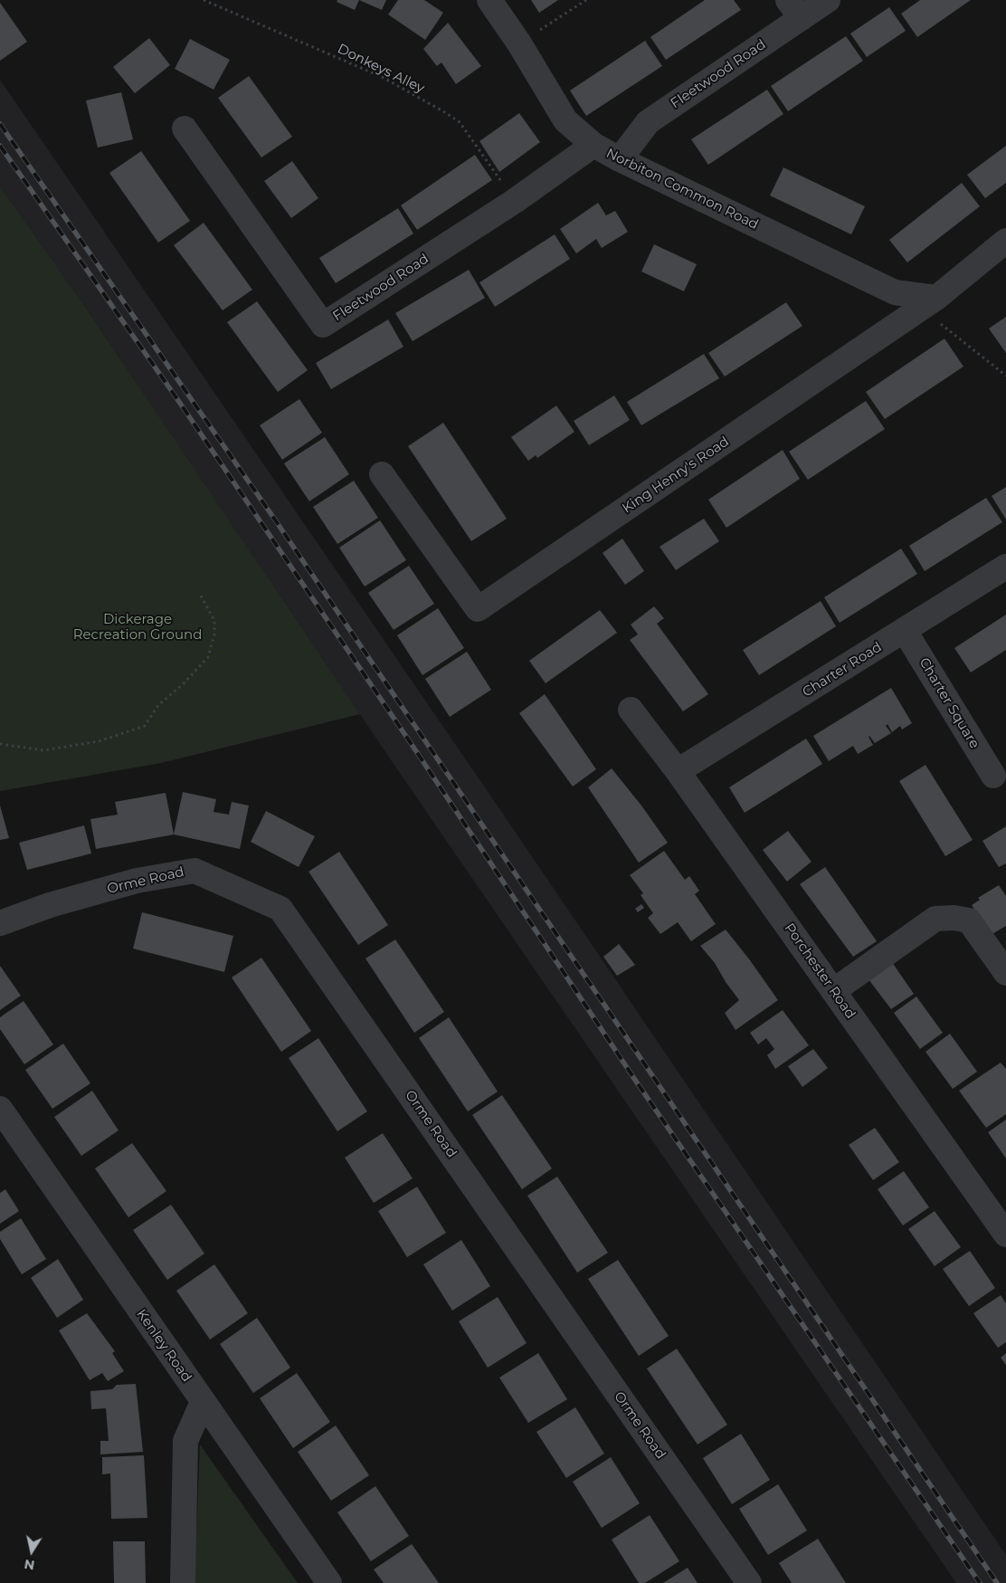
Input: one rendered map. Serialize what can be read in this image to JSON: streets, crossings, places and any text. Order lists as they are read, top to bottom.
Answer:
{
  "streets": {
    "street": [
      "Fleetwood Road",
      "Norbiton Common Road",
      "King Henry's Road",
      "Charter Road",
      "Charter Square",
      "Orme Road",
      "Porchester Road",
      "Kenley Road"
    ],
    "path": ["Donkeys Alley"]
  },
  "crossings": [
    ["Donkeys Alley", "Fleetwood Road"],
    ["Fleetwood Road", "Norbiton Common Road"],
    ["Norbiton Common Road", "King Henry's Road"],
    ["Charter Road", "Charter Square"],
    ["Charter Road", "Porchester Road"]
  ],
  "parks": ["Dickerage Recreation Ground"],
  "north": "bottom"
}
